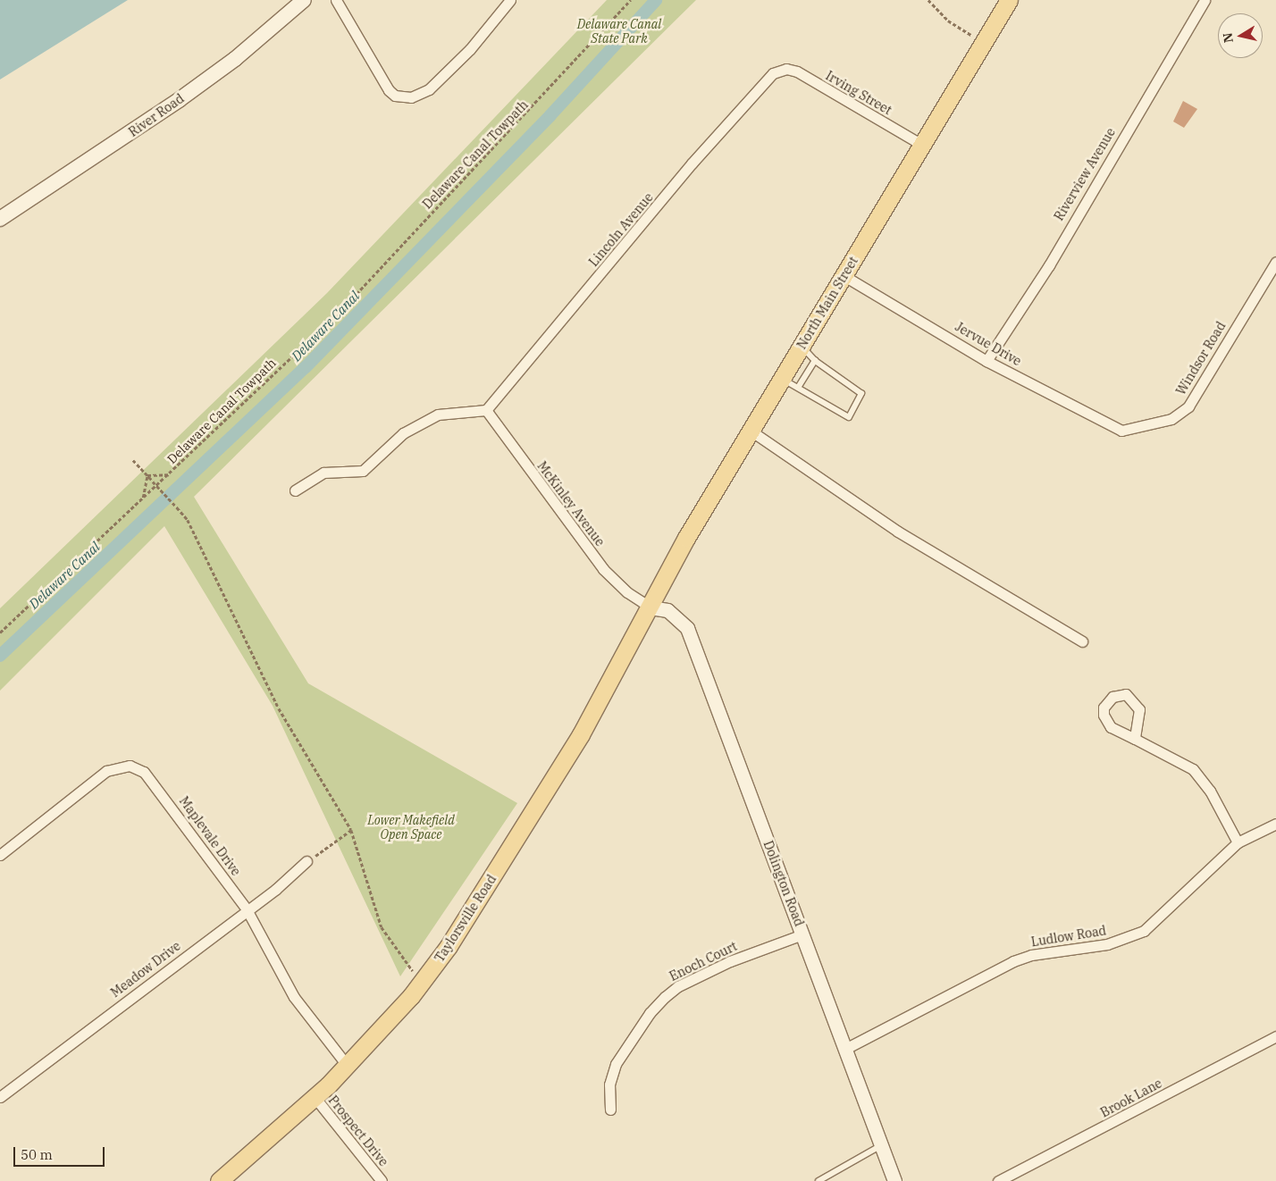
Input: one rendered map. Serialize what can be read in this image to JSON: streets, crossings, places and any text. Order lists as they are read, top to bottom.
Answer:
{
  "streets": {
    "main road": ["River Road", "North Main Street", "Taylorsville Road"],
    "street": [
      "Irving Street",
      "Riverview Avenue",
      "Lincoln Avenue",
      "Jervue Drive",
      "Windsor Road",
      "McKinley Avenue",
      "Maplevale Drive",
      "Dolington Road",
      "Ludlow Road",
      "Enoch Court",
      "Meadow Drive",
      "Brook Lane",
      "Prospect Drive"
    ],
    "path": ["Delaware Canal Towpath"]
  },
  "crossings": [
    ["Irving Street", "Lincoln Avenue"],
    ["Irving Street", "North Main Street"],
    ["Riverview Avenue", "Jervue Drive"],
    ["Lincoln Avenue", "McKinley Avenue"],
    ["North Main Street", "Jervue Drive"],
    ["North Main Street", "McKinley Avenue"],
    ["North Main Street", "Dolington Road"],
    ["North Main Street", "Taylorsville Road"],
    ["Jervue Drive", "Windsor Road"],
    ["McKinley Avenue", "Dolington Road"],
    ["McKinley Avenue", "Taylorsville Road"],
    ["Maplevale Drive", "Taylorsville Road"],
    ["Maplevale Drive", "Meadow Drive"],
    ["Dolington Road", "Taylorsville Road"],
    ["Dolington Road", "Ludlow Road"],
    ["Dolington Road", "Enoch Court"],
    ["Taylorsville Road", "Prospect Drive"]
  ],
  "water": ["Delaware Canal"],
  "parks": ["Delaware Canal State Park", "Lower Makefield Open Space"],
  "scale_bar": "50 m",
  "north": "left"
}
